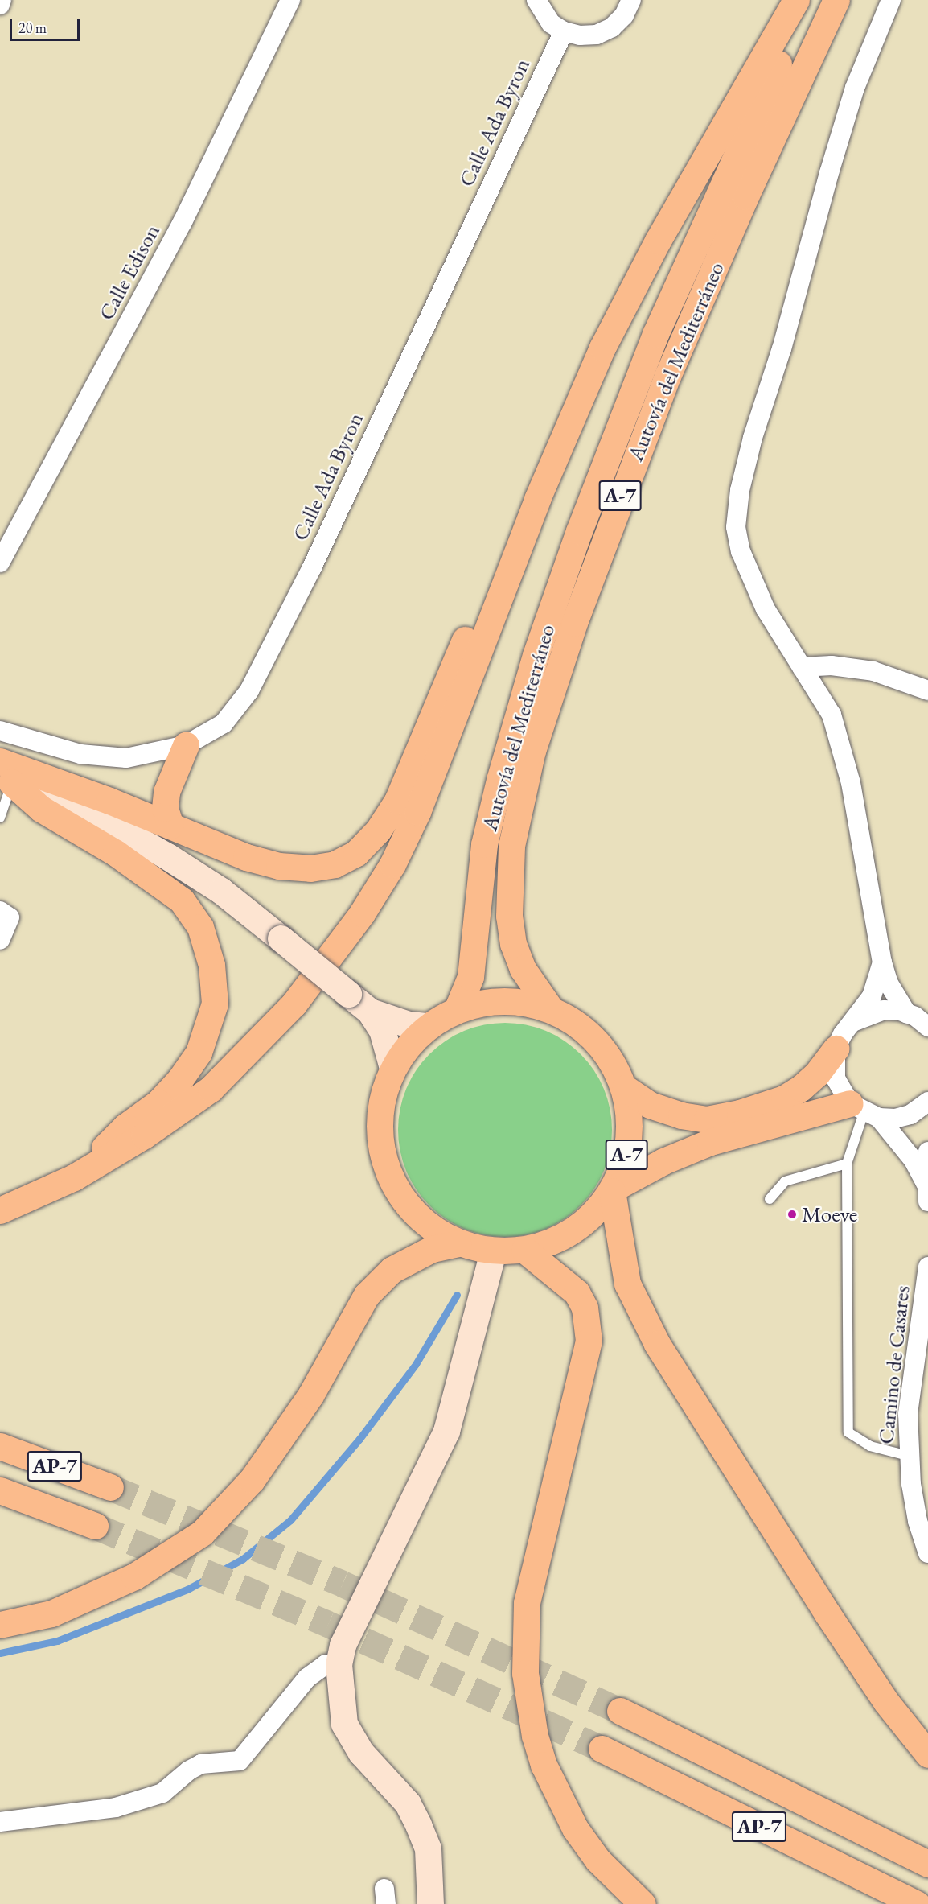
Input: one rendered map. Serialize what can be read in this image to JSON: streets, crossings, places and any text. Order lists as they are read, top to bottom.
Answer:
{
  "streets": {
    "highway": ["Autovía del Mediterráneo", "A-7", "AP-7"],
    "street": ["Calle Ada Byron", "Calle Edison", "Camino de Casares"]
  },
  "crossings": [
    ["Autovía del Mediterráneo", "A-7"]
  ],
  "places": ["Moeve"],
  "scale_bar": "20 m"
}
